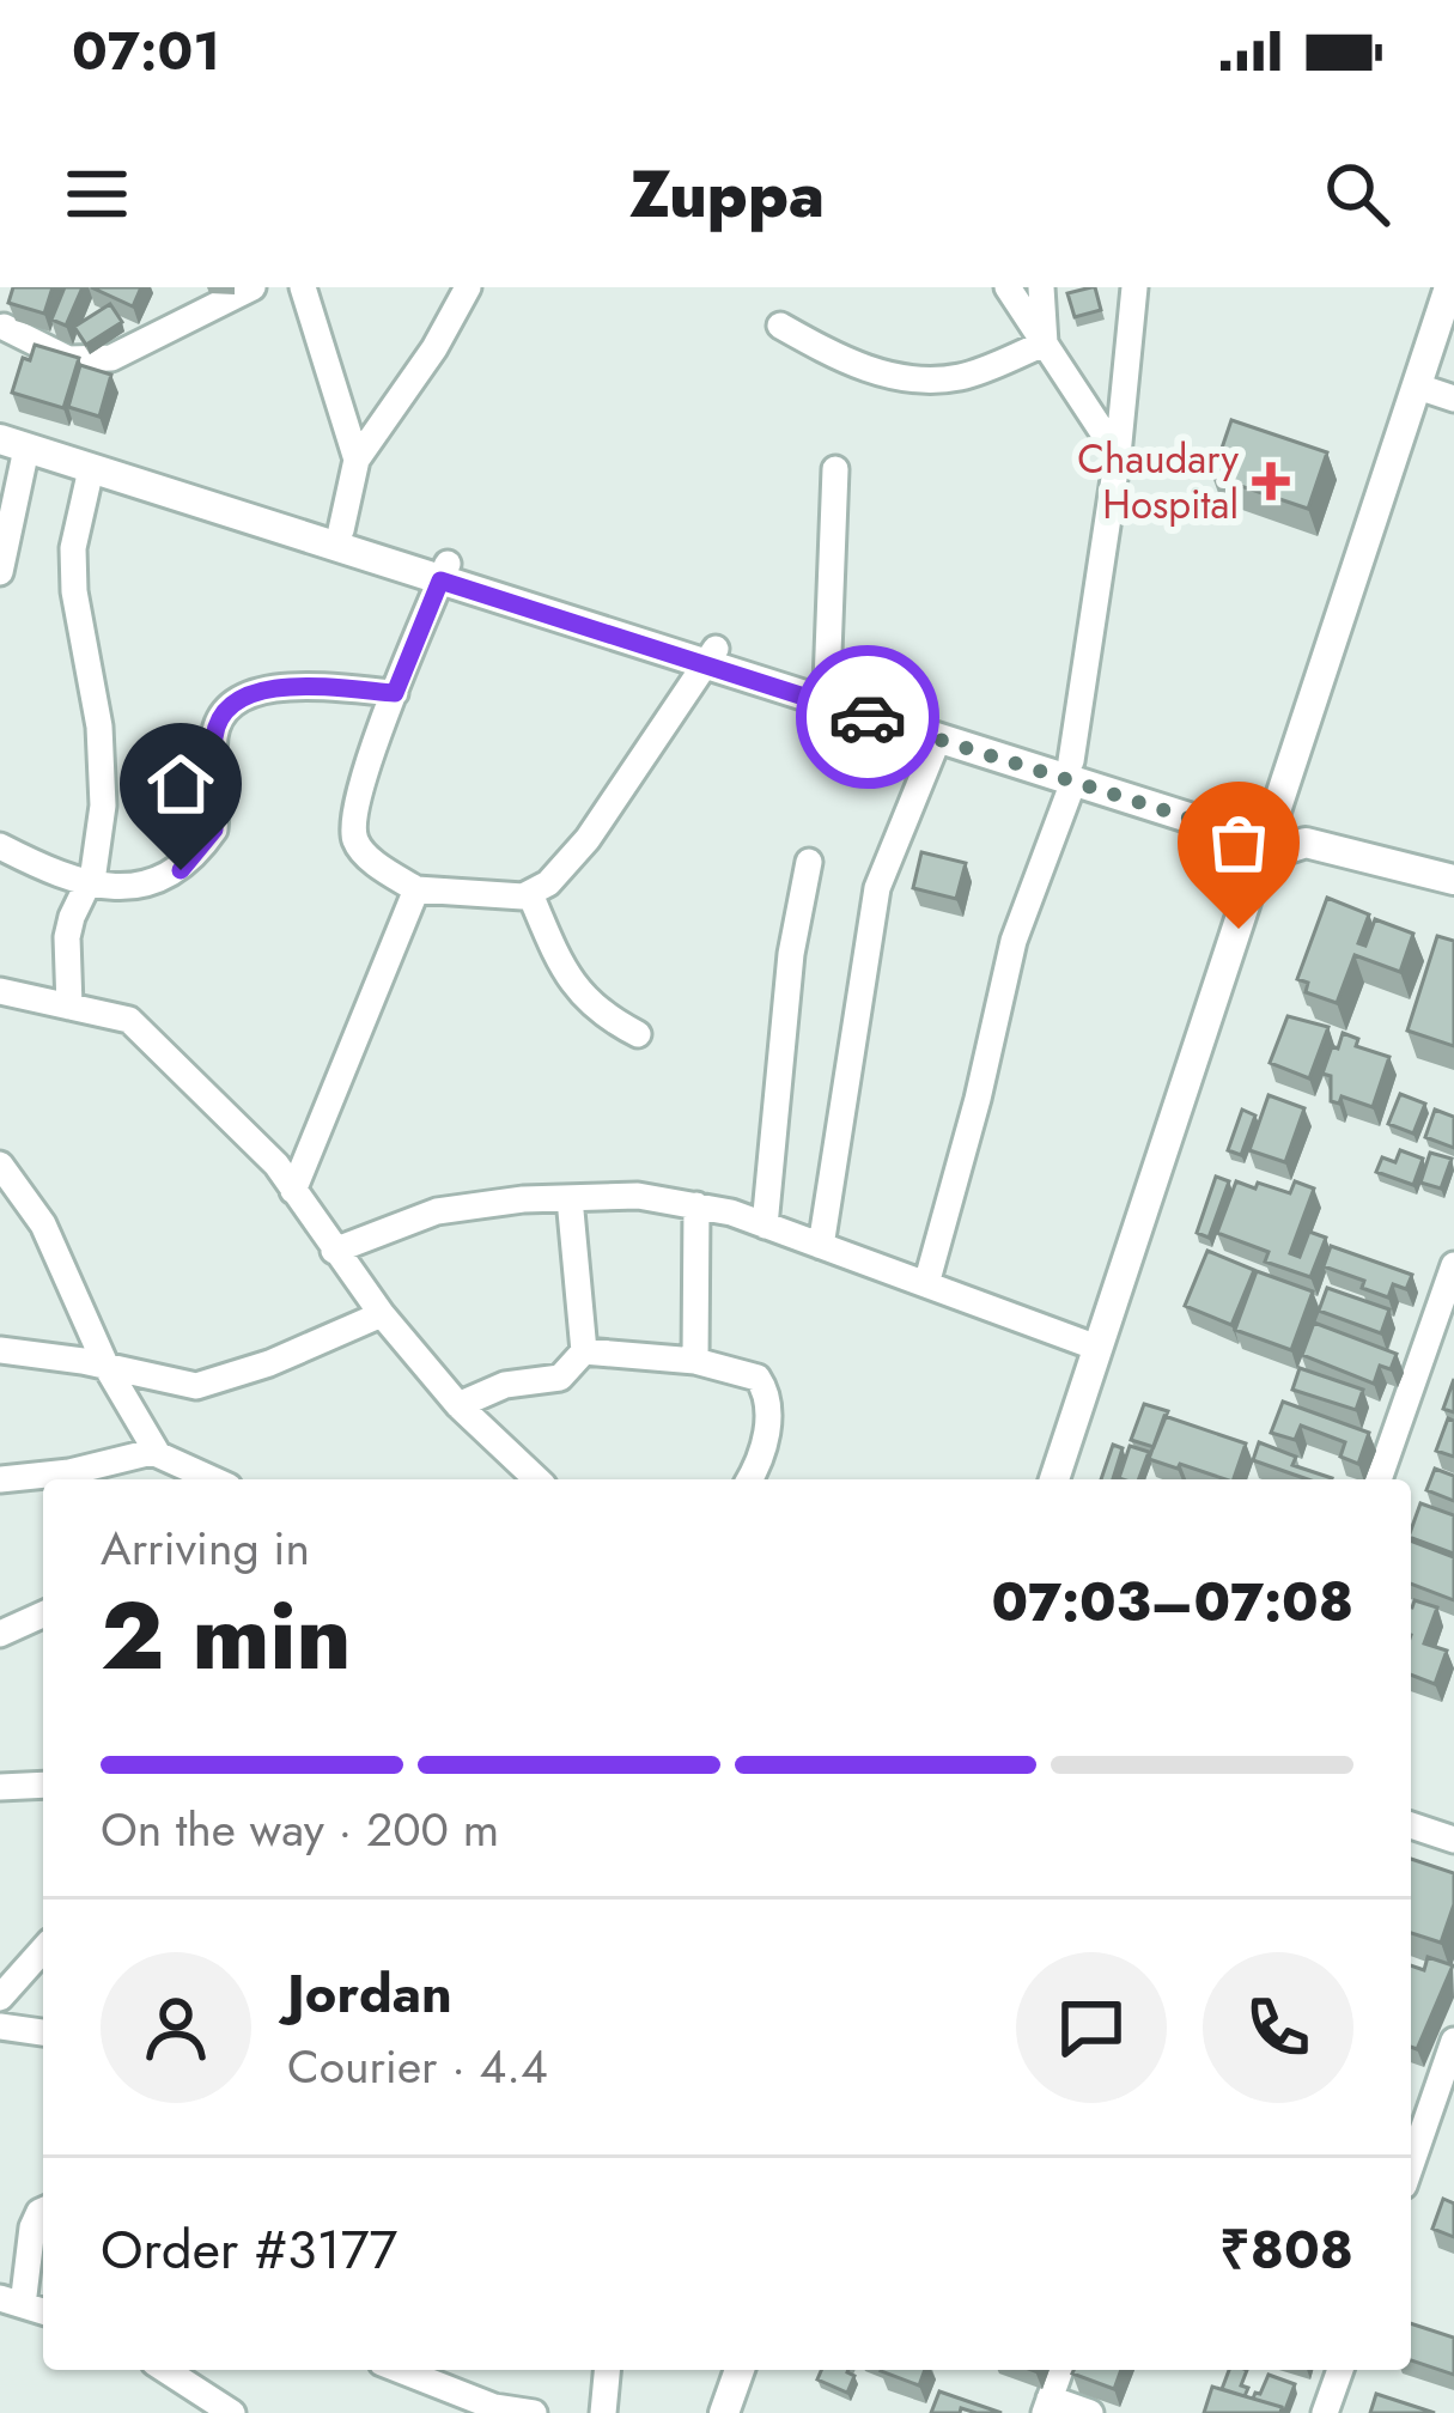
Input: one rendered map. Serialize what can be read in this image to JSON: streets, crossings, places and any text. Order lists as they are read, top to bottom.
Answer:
{
  "places": {
    "health": ["Chaudary Hospital"]
  },
  "page": {
    "status": "07:01",
    "header": "Zuppa",
    "heading": ["2 min", "Arriving in", "07:03–07:08"],
    "panel": [
      "Jordan",
      "Courier · 4.4",
      "Order #3177",
      "₹808"
    ],
    "bar": "On the way · 200 m"
  }
}
